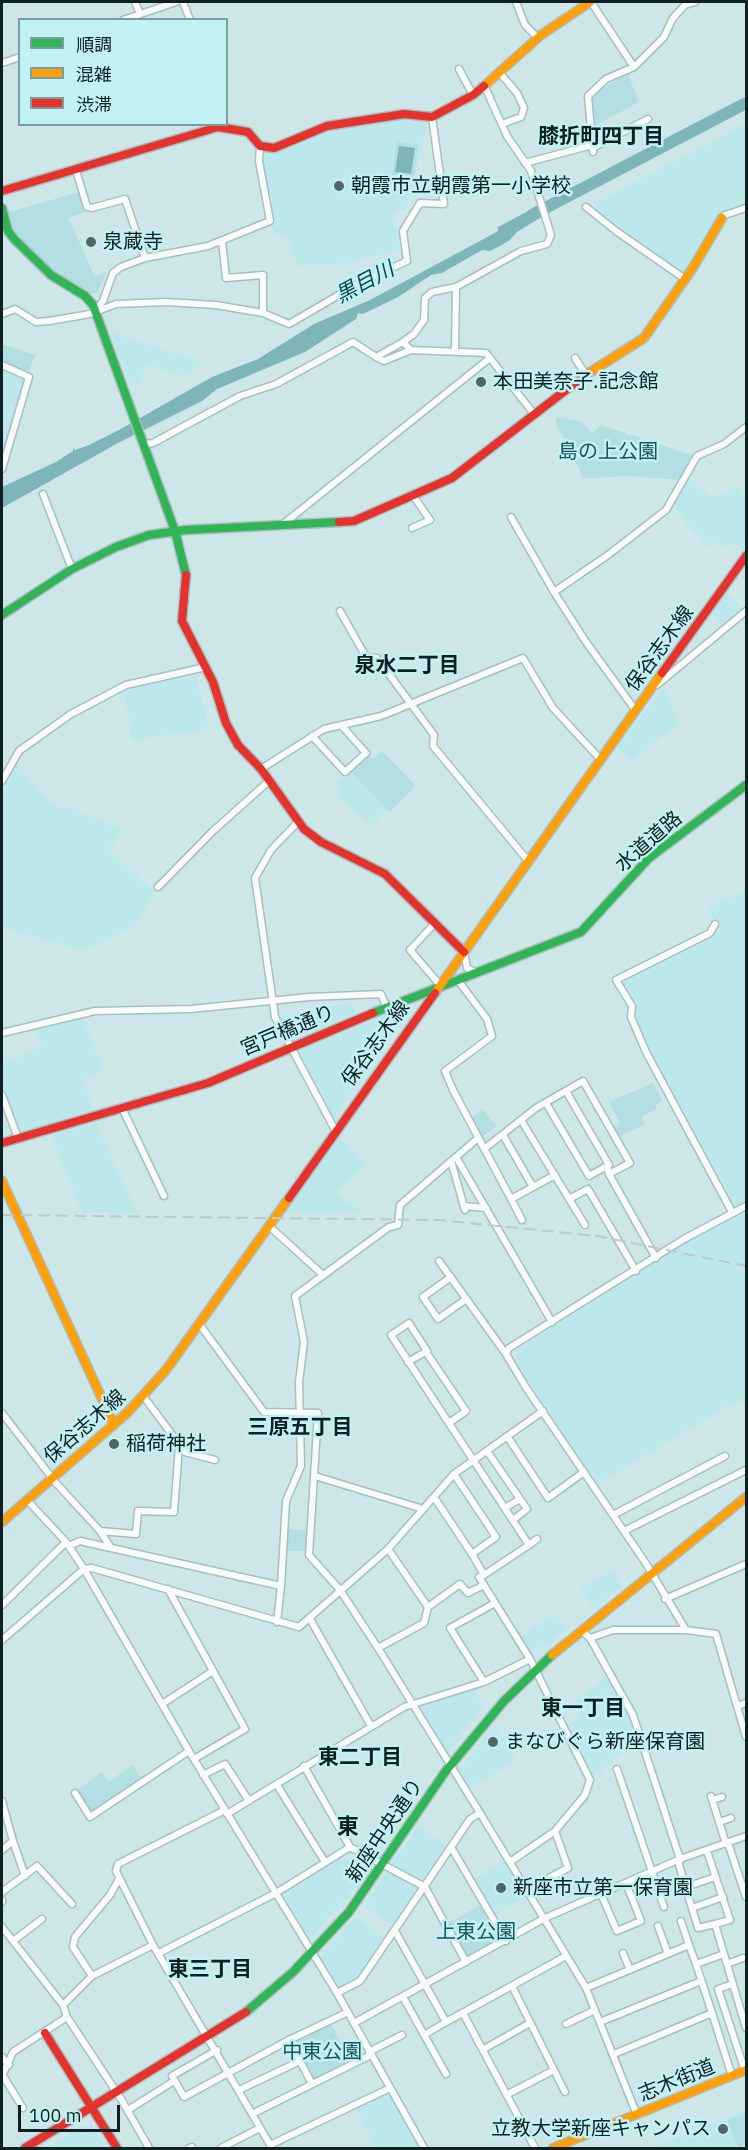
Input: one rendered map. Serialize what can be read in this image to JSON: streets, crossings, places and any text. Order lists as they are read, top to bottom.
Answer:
{
  "streets": {
    "street": [
      "保谷志木線",
      "水道道路",
      "宮戸橋通り",
      "新座中央通り",
      "志木街道"
    ]
  },
  "crossings": [
    ["保谷志木線", "宮戸橋通り"],
    ["水道道路", "宮戸橋通り"]
  ],
  "districts": [
    "膝折町四丁目",
    "泉水二丁目",
    "三原五丁目",
    "東一丁目",
    "東二丁目",
    "東",
    "東三丁目"
  ],
  "water": ["黒目川"],
  "parks": ["島の上公園", "上東公園", "中東公園"],
  "places": [
    "朝霞市立朝霞第一小学校",
    "泉蔵寺",
    "本田美奈子.記念館",
    "稲荷神社",
    "まなびぐら新座保育園",
    "新座市立第一保育園",
    "立教大学新座キャンパス"
  ],
  "legend": ["順調", "混雑", "渋滞"],
  "scale_bar": "100 m"
}
